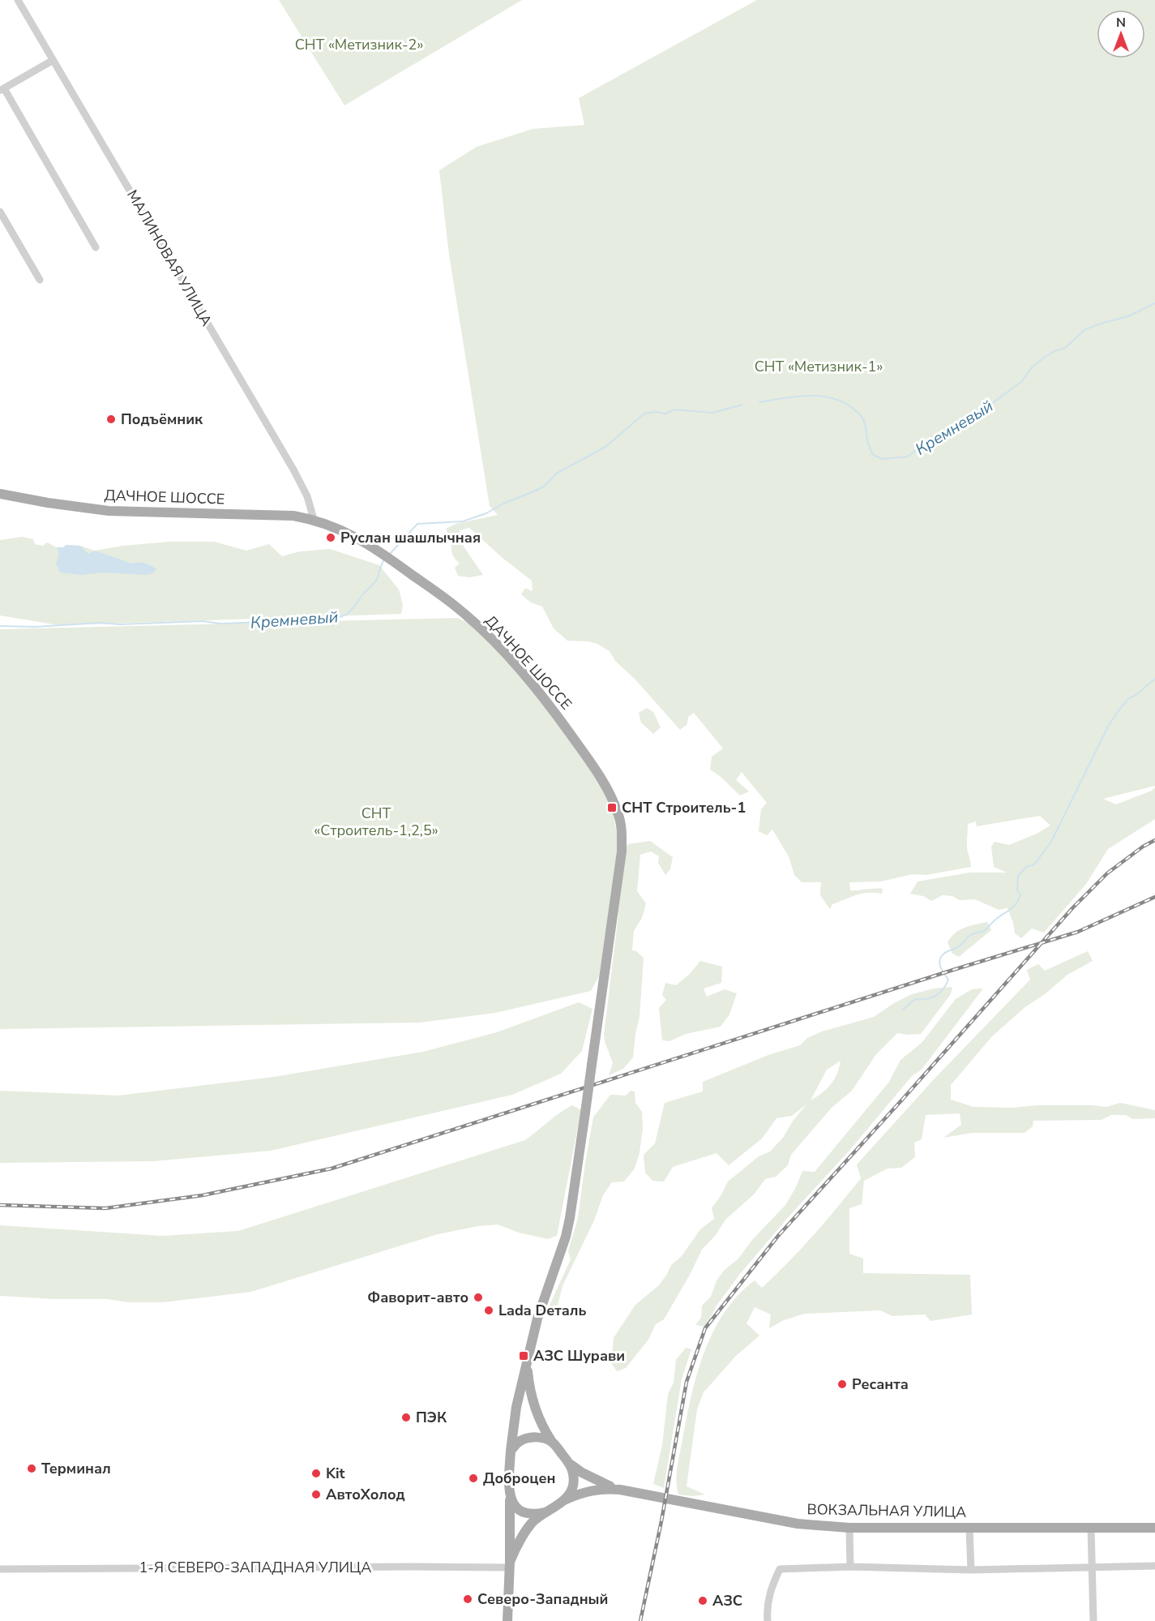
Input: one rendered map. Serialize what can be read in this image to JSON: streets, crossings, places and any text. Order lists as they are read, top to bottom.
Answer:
{
  "streets": {
    "main road": ["ДАЧНОЕ ШОССЕ", "ВОКЗАЛЬНАЯ УЛИЦА"],
    "street": ["МАЛИНОВАЯ УЛИЦА", "1-Я СЕВЕРО-ЗАПАДНАЯ УЛИЦА"]
  },
  "crossings": [
    ["МАЛИНОВАЯ УЛИЦА", "ДАЧНОЕ ШОССЕ"]
  ],
  "water": ["Кремневый"],
  "parks": ["СНТ «Метизник-2»", "СНТ «Метизник-1»", "СНТ «Строитель-1,2,5»"],
  "places": {
    "other": [
      "Подъёмник",
      "Руслан шашлычная",
      "Фаворит-авто",
      "Lada Dеталь",
      "Ресанта",
      "ПЭК",
      "Терминал",
      "Kit",
      "Доброцен",
      "АвтоХолод",
      "Северо-Западный",
      "АЗС"
    ],
    "transit": ["СНТ Строитель-1", "АЗС Шурави"]
  },
  "north": "top"
}
